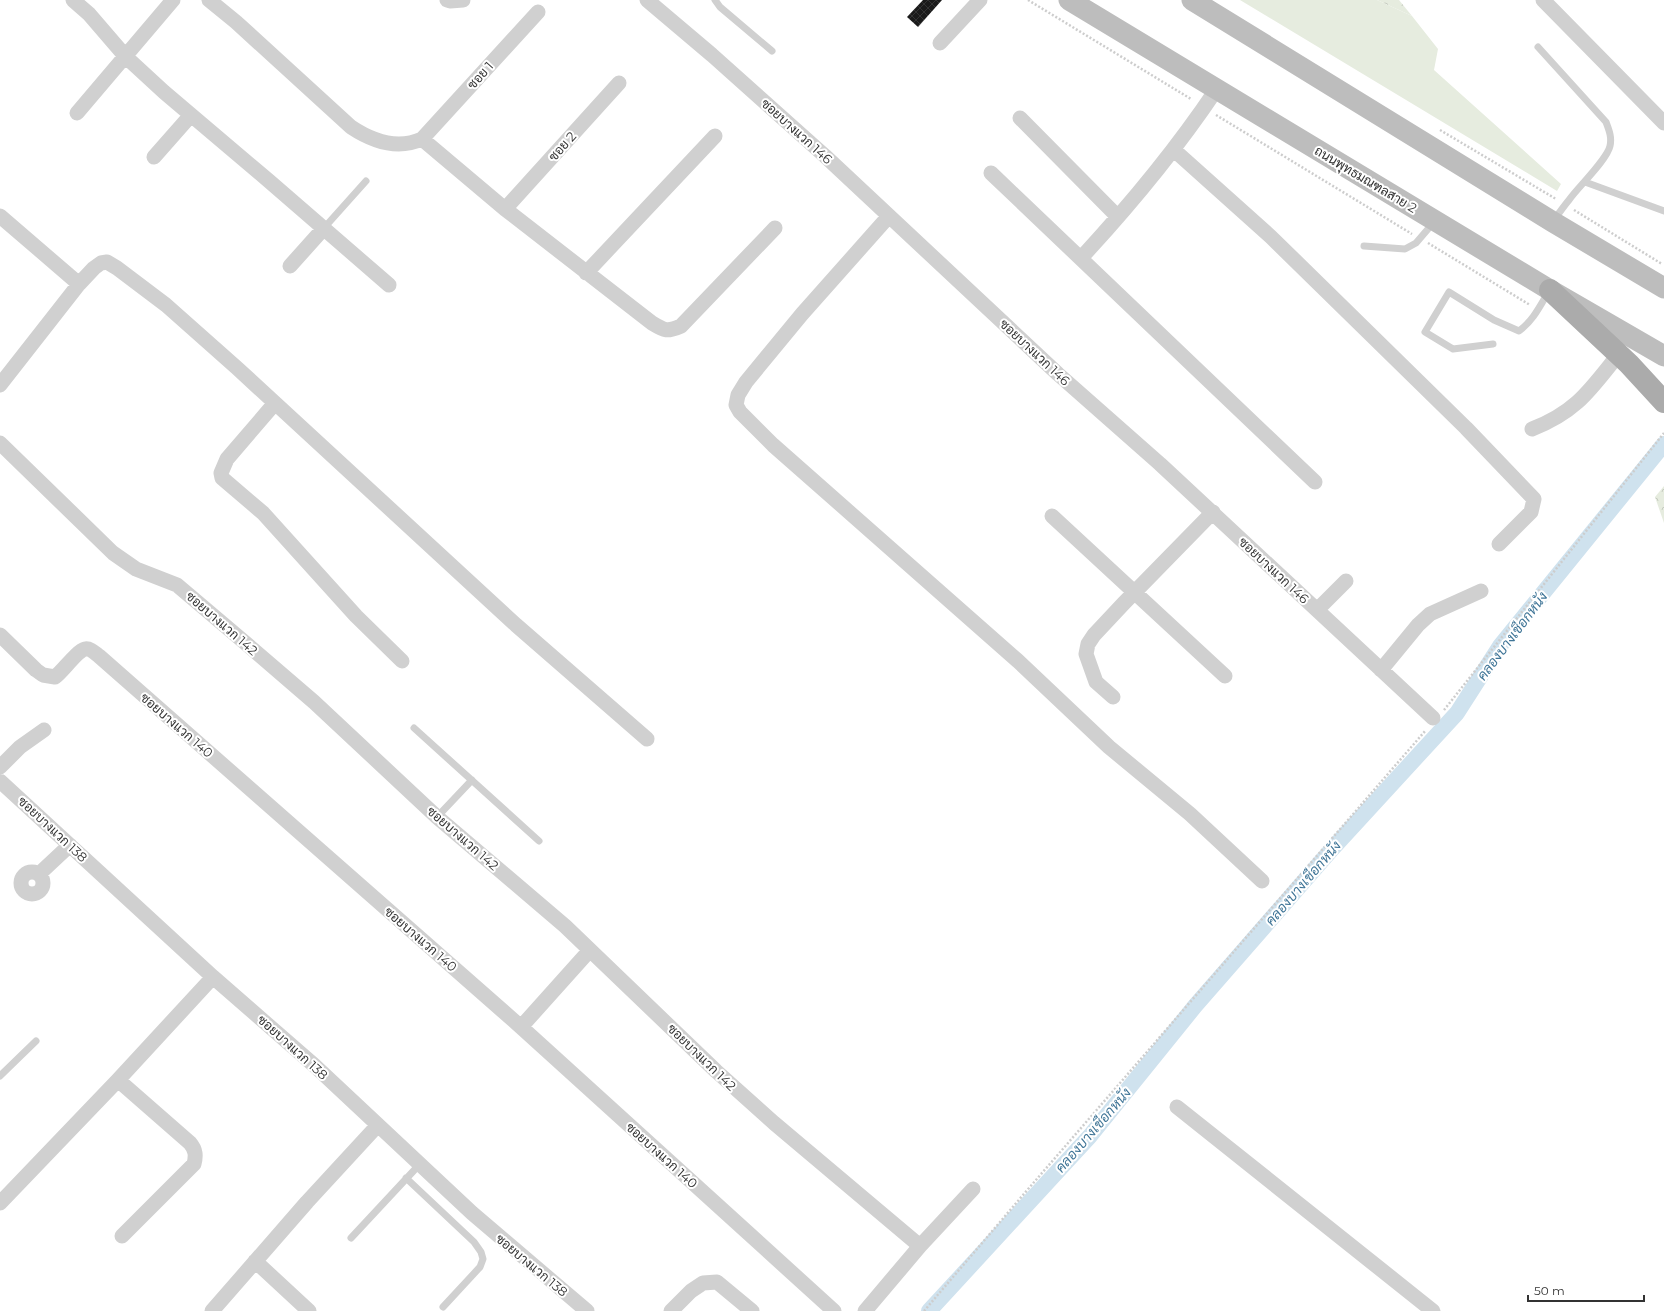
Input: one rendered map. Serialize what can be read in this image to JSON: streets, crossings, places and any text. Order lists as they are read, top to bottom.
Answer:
{
  "streets": {
    "main road": ["ถนนพุทธมณฑลสาย 2"],
    "street": [
      "ซอย 1",
      "ซอยบางแวก 146",
      "ซอย 2",
      "ซอยบางแวก 142",
      "ซอยบางแวก 140",
      "ซอยบางแวก 138"
    ]
  },
  "water": ["คลองบางเชือกหนัง"],
  "scale_bar": "50 m"
}
